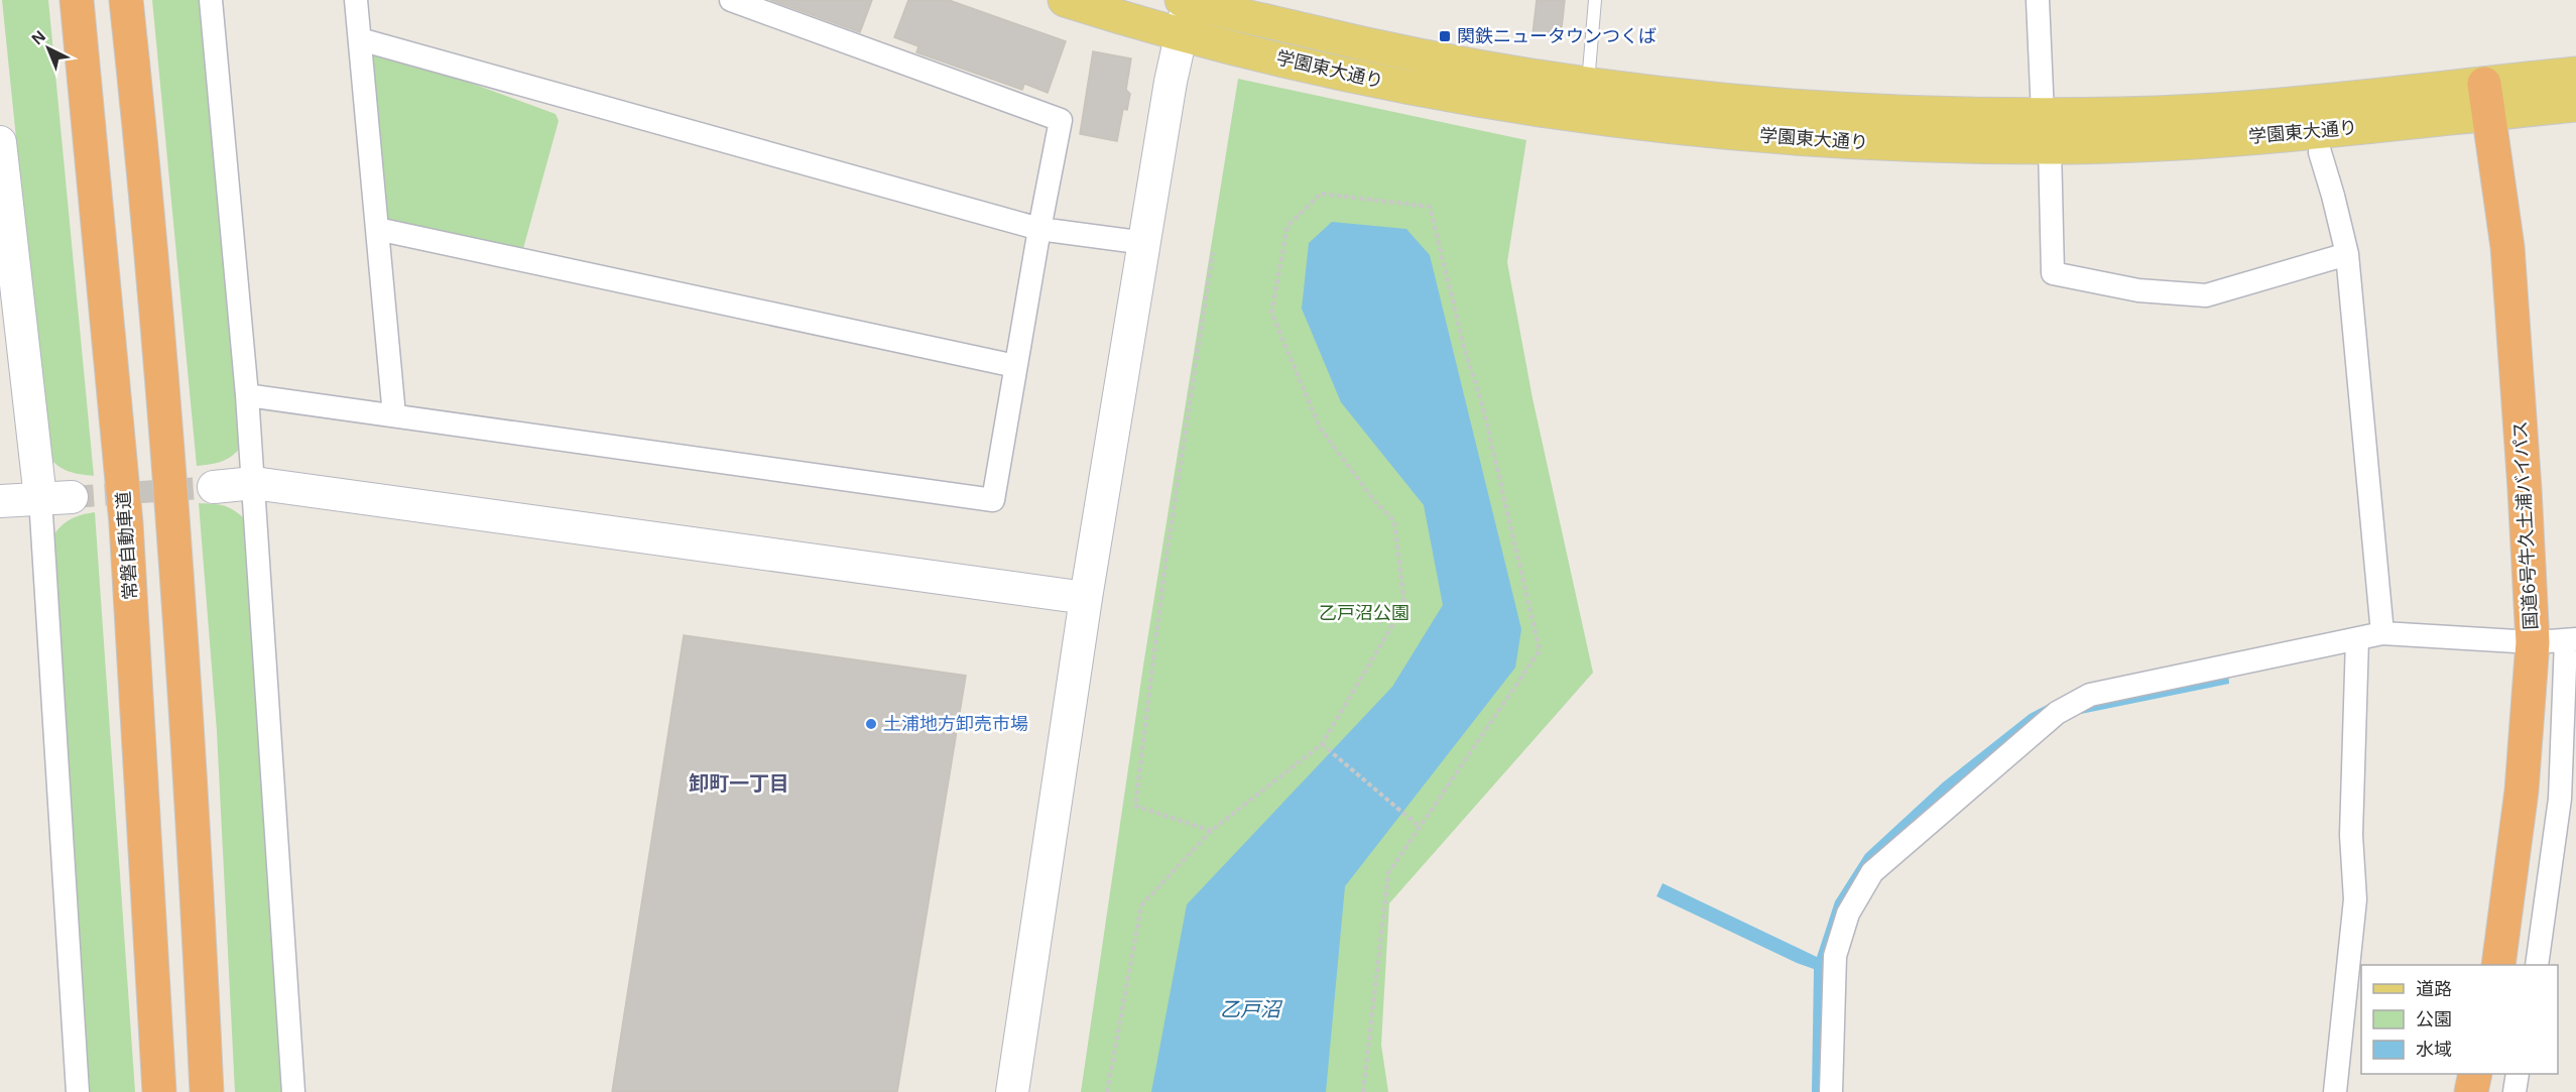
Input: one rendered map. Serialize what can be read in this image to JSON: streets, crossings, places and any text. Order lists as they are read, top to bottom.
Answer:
{
  "streets": {
    "highway": ["国道6号牛久土浦バイパス", "常磐自動車道"],
    "main road": ["学園東大通り"]
  },
  "crossings": [
    ["学園東大通り", "国道6号牛久土浦バイパス"]
  ],
  "districts": ["卸町一丁目"],
  "water": ["乙戸沼"],
  "parks": ["乙戸沼公園"],
  "places": {
    "transit": ["関鉄ニュータウンつくば"],
    "other": ["土浦地方卸売市場"]
  },
  "legend": ["道路", "公園", "水域"],
  "north": "top left"
}
